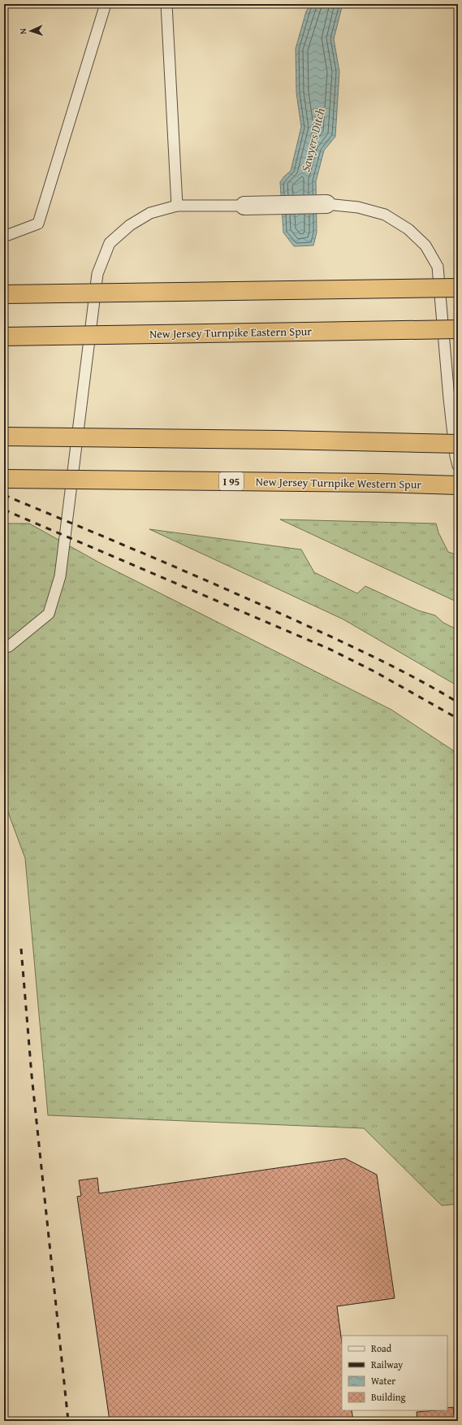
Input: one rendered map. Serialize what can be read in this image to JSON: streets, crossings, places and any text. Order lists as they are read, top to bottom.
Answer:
{
  "streets": {
    "highway": ["New Jersey Turnpike Eastern Spur", "I 95", "New Jersey Turnpike Western Spur"]
  },
  "water": ["Sawyers Ditch"],
  "legend": [
    "Road",
    "Railway",
    "Water",
    "Building"
  ],
  "north": "left"
}
